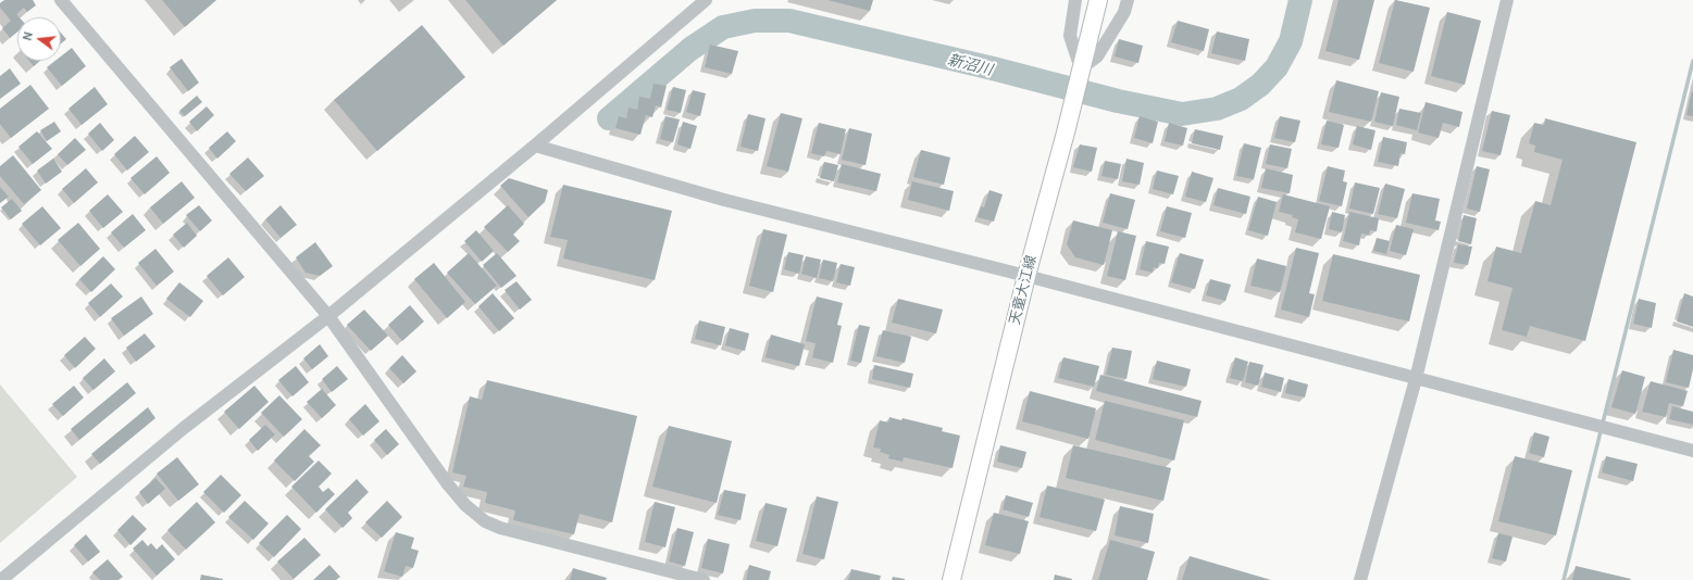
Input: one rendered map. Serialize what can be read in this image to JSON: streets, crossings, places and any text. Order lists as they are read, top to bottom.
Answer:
{
  "streets": {
    "main road": ["天童大江線"]
  },
  "water": ["新沼川"],
  "north": "left"
}
